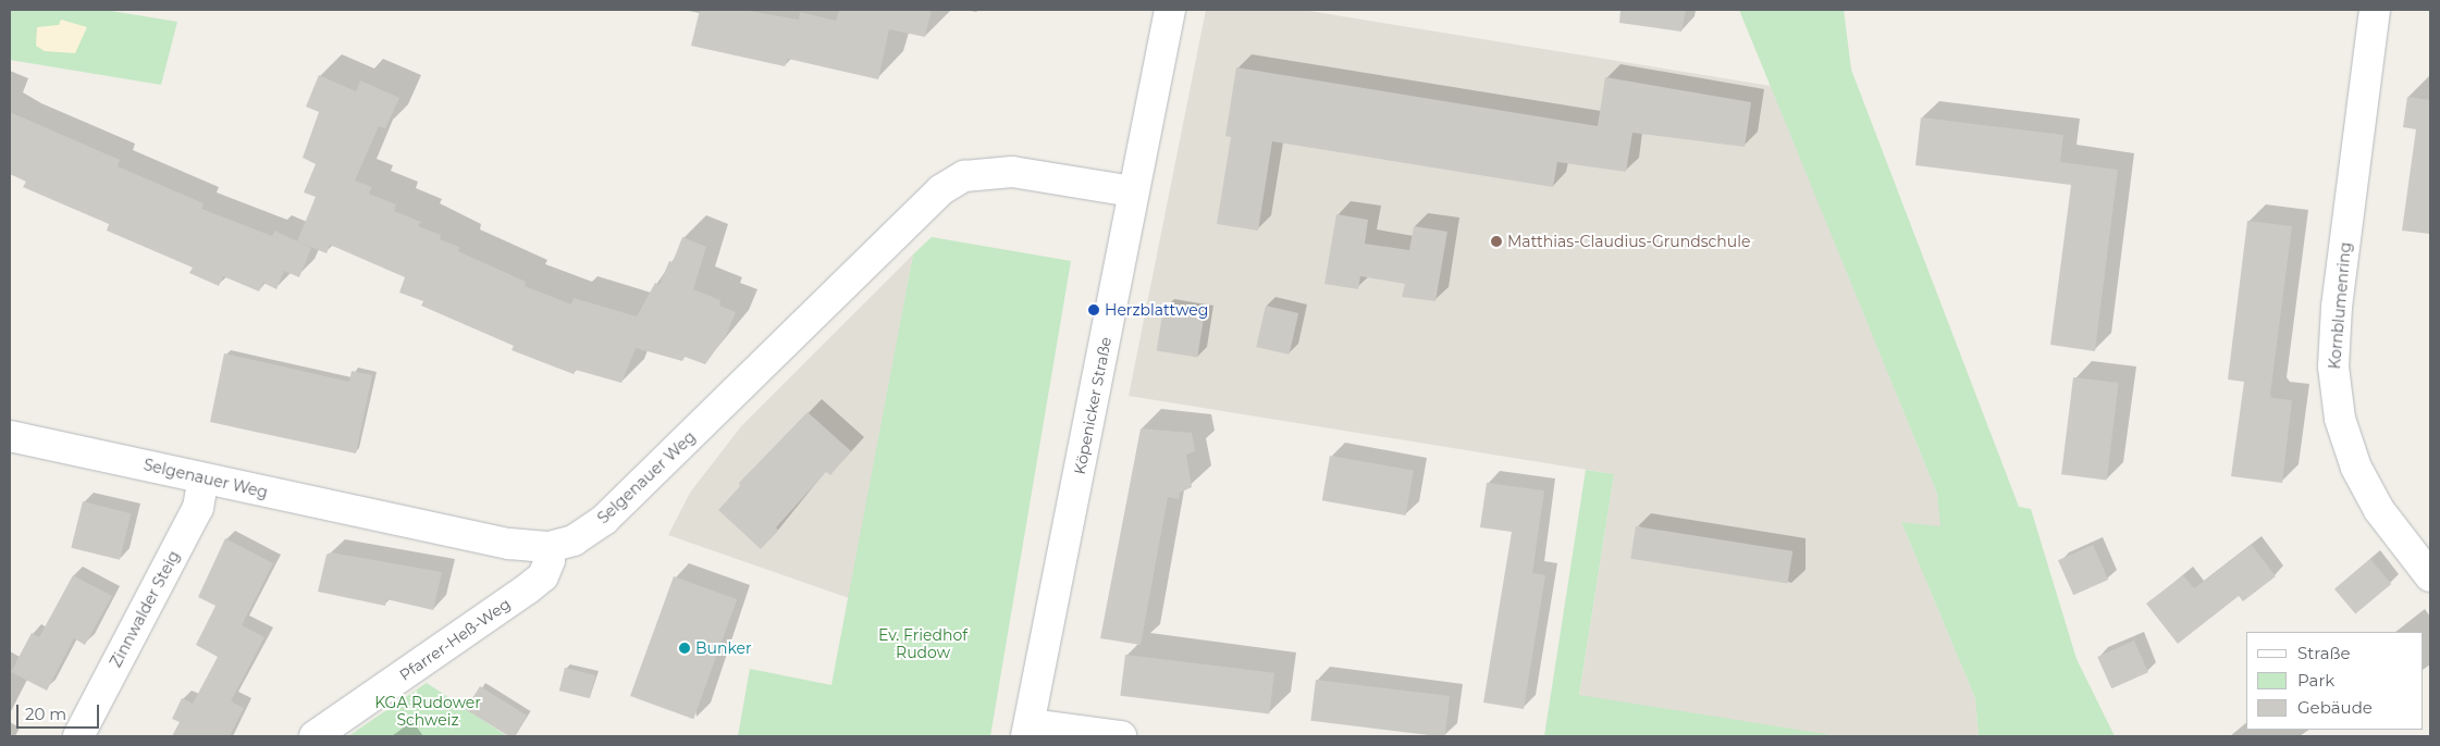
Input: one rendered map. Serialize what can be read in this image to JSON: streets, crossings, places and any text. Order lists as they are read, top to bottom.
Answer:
{
  "streets": {
    "street": [
      "Kornblumenring",
      "Köpenicker Straße",
      "Selgenauer Weg",
      "Zinnwalder Steig",
      "Pfarrer-Heß-Weg"
    ]
  },
  "crossings": [
    ["Köpenicker Straße", "Selgenauer Weg"],
    ["Selgenauer Weg", "Zinnwalder Steig"],
    ["Selgenauer Weg", "Pfarrer-Heß-Weg"]
  ],
  "parks": ["Ev. Friedhof Rudow", "KGA Rudower Schweiz"],
  "places": ["Matthias-Claudius-Grundschule", "Herzblattweg", "Bunker"],
  "legend": ["Straße", "Park", "Gebäude"],
  "scale_bar": "20 m"
}
